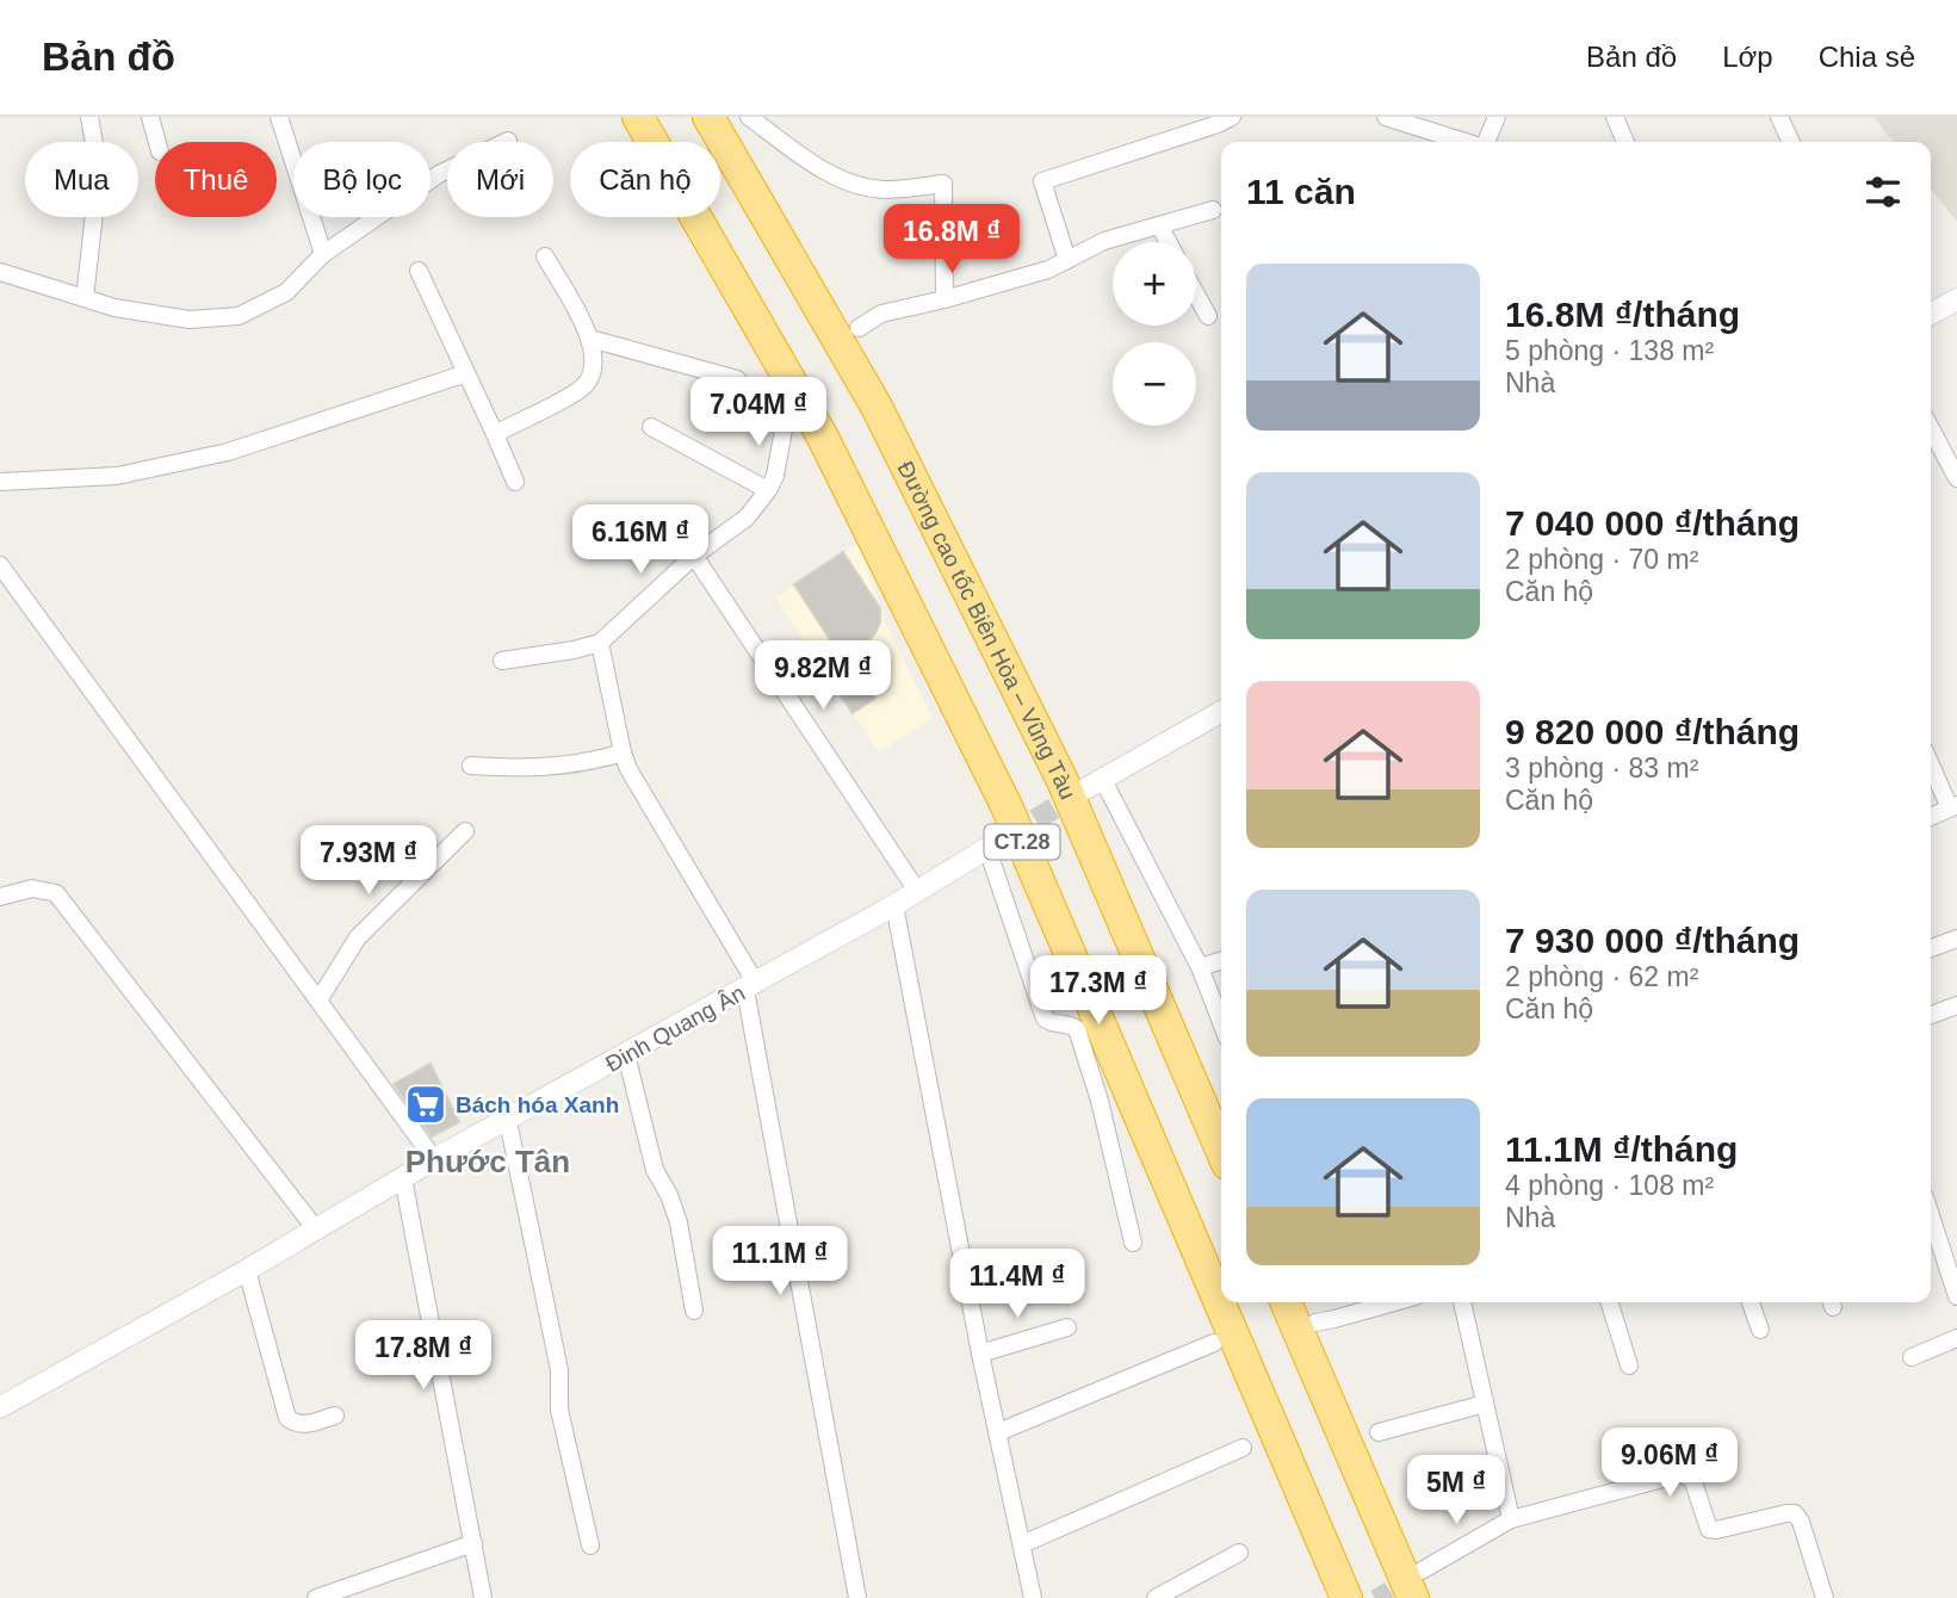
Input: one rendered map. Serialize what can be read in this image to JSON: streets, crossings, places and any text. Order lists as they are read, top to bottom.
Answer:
{
  "streets": {
    "highway": ["Đường cao tốc Biên Hòa – Vũng Tàu", "CT.28"],
    "street": ["Đinh Quang Ân"]
  },
  "districts": ["Phước Tân"],
  "places": {
    "supermarket": ["Bách hóa Xanh"]
  },
  "page": {
    "header": "Bản đồ",
    "nav": ["Bản đồ", "Lớp", "Chia sẻ"],
    "chip": [
      "Mua",
      "Thuê",
      "Bộ lọc",
      "Mới",
      "Căn hộ"
    ],
    "heading": "11 căn",
    "price": [
      "16.8M ₫",
      "7.04M ₫",
      "6.16M ₫",
      "9.82M ₫",
      "7.93M ₫",
      "17.3M ₫",
      "11.1M ₫",
      "11.4M ₫",
      "17.8M ₫",
      "9.06M ₫",
      "5M ₫"
    ],
    "map_buttons": ["+", "−"],
    "list": [
      {
        "name": "16.8M ₫/tháng",
        "note": "5 phòng · 138 m² · Nhà"
      },
      {
        "name": "7 040 000 ₫/tháng",
        "note": "2 phòng · 70 m² · Căn hộ"
      },
      {
        "name": "9 820 000 ₫/tháng",
        "note": "3 phòng · 83 m² · Căn hộ"
      },
      {
        "name": "7 930 000 ₫/tháng",
        "note": "2 phòng · 62 m² · Căn hộ"
      },
      {
        "name": "11.1M ₫/tháng",
        "note": "4 phòng · 108 m² · Nhà"
      }
    ]
  }
}
